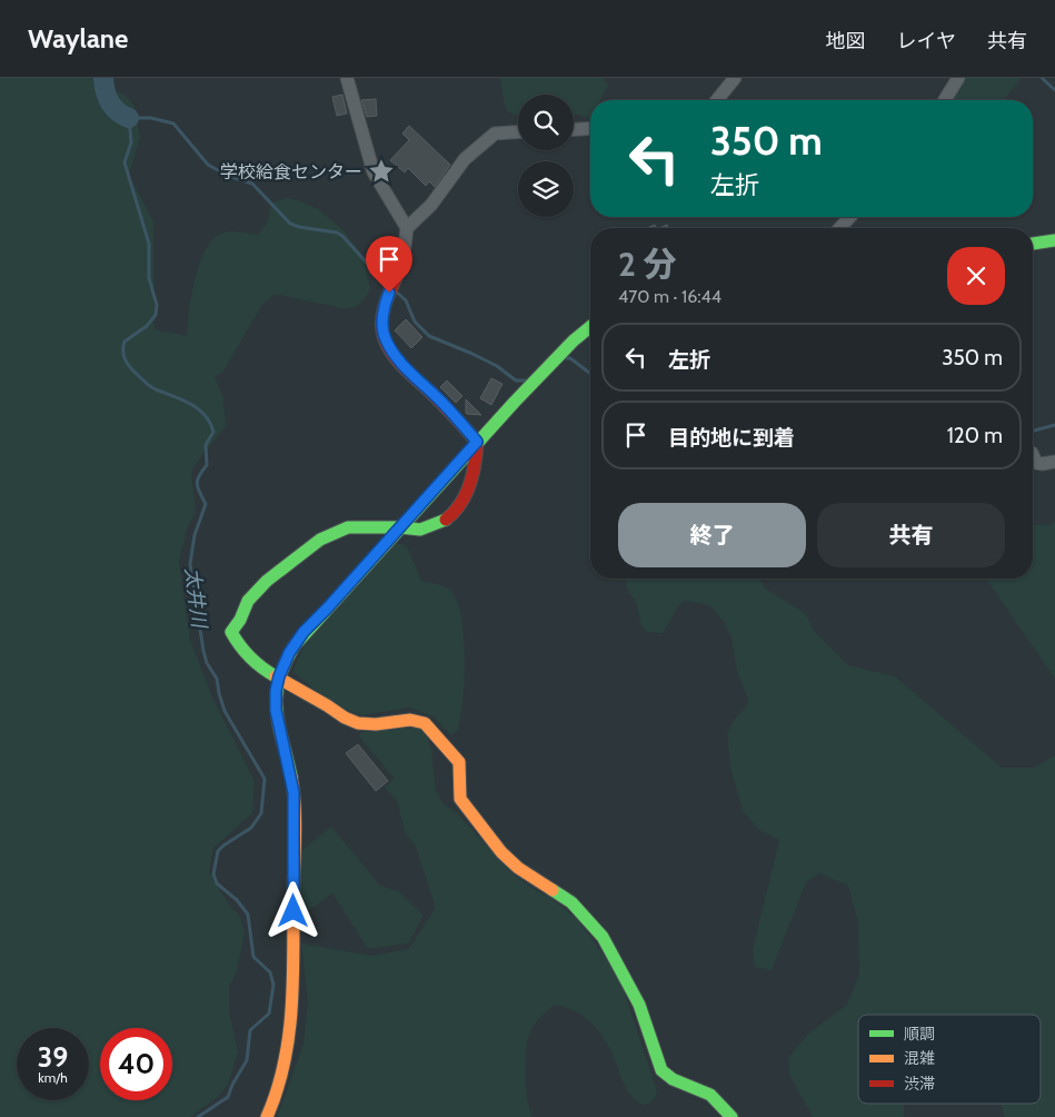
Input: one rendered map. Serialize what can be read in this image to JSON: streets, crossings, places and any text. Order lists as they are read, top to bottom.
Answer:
{
  "water": ["太井川"],
  "places": {
    "place": ["学校給食センター"]
  },
  "legend": ["順調", "混雑", "渋滞"],
  "page": {
    "header": "Waylane",
    "nav": ["地図", "レイヤ", "共有"],
    "turn": ["350 m", "左折"],
    "heading": ["2 分", "470 m · 16:44"],
    "list": [
      {
        "name": "左折",
        "value": "350 m"
      },
      {
        "name": "目的地に到着",
        "value": "120 m"
      }
    ],
    "buttons": ["終了", "共有"],
    "speed": "39 km/h",
    "limit": "40"
  }
}
